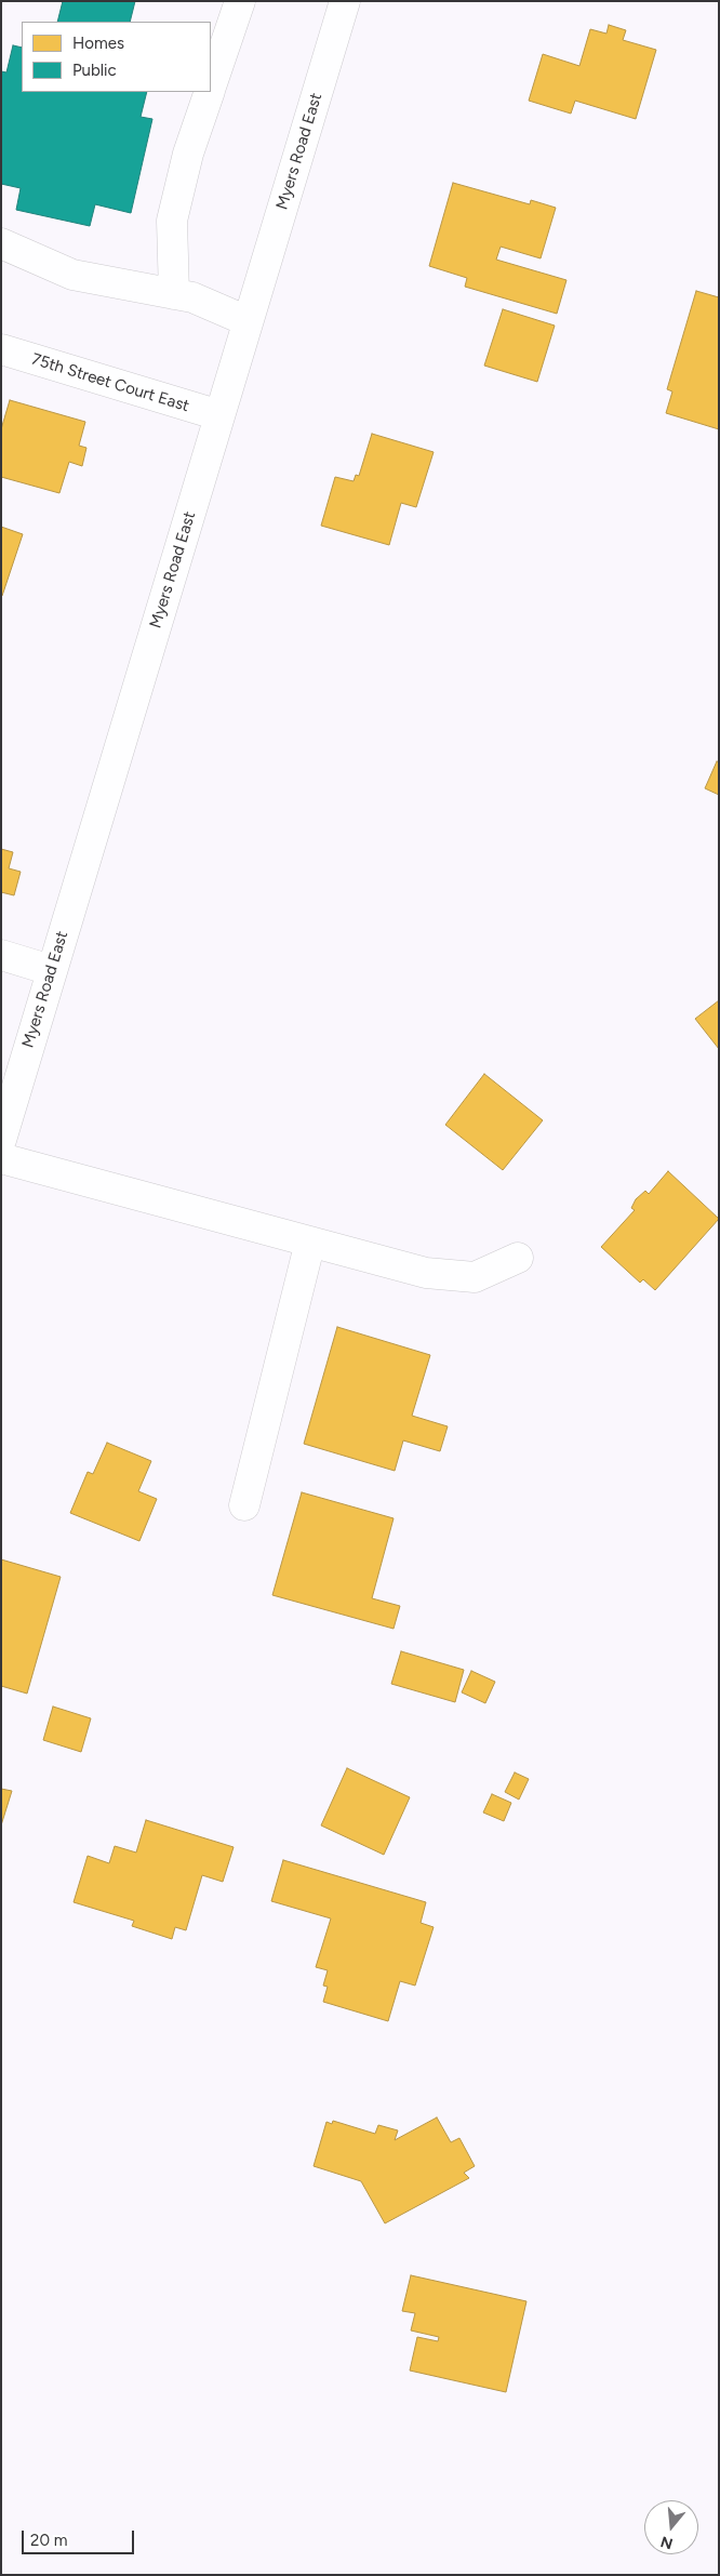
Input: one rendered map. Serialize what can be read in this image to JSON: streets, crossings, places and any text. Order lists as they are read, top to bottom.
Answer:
{
  "streets": {
    "street": ["Myers Road East", "75th Street Court East"]
  },
  "crossings": [
    ["Myers Road East", "75th Street Court East"]
  ],
  "legend": ["Homes", "Public"],
  "scale_bar": "20 m",
  "north": "bottom"
}
